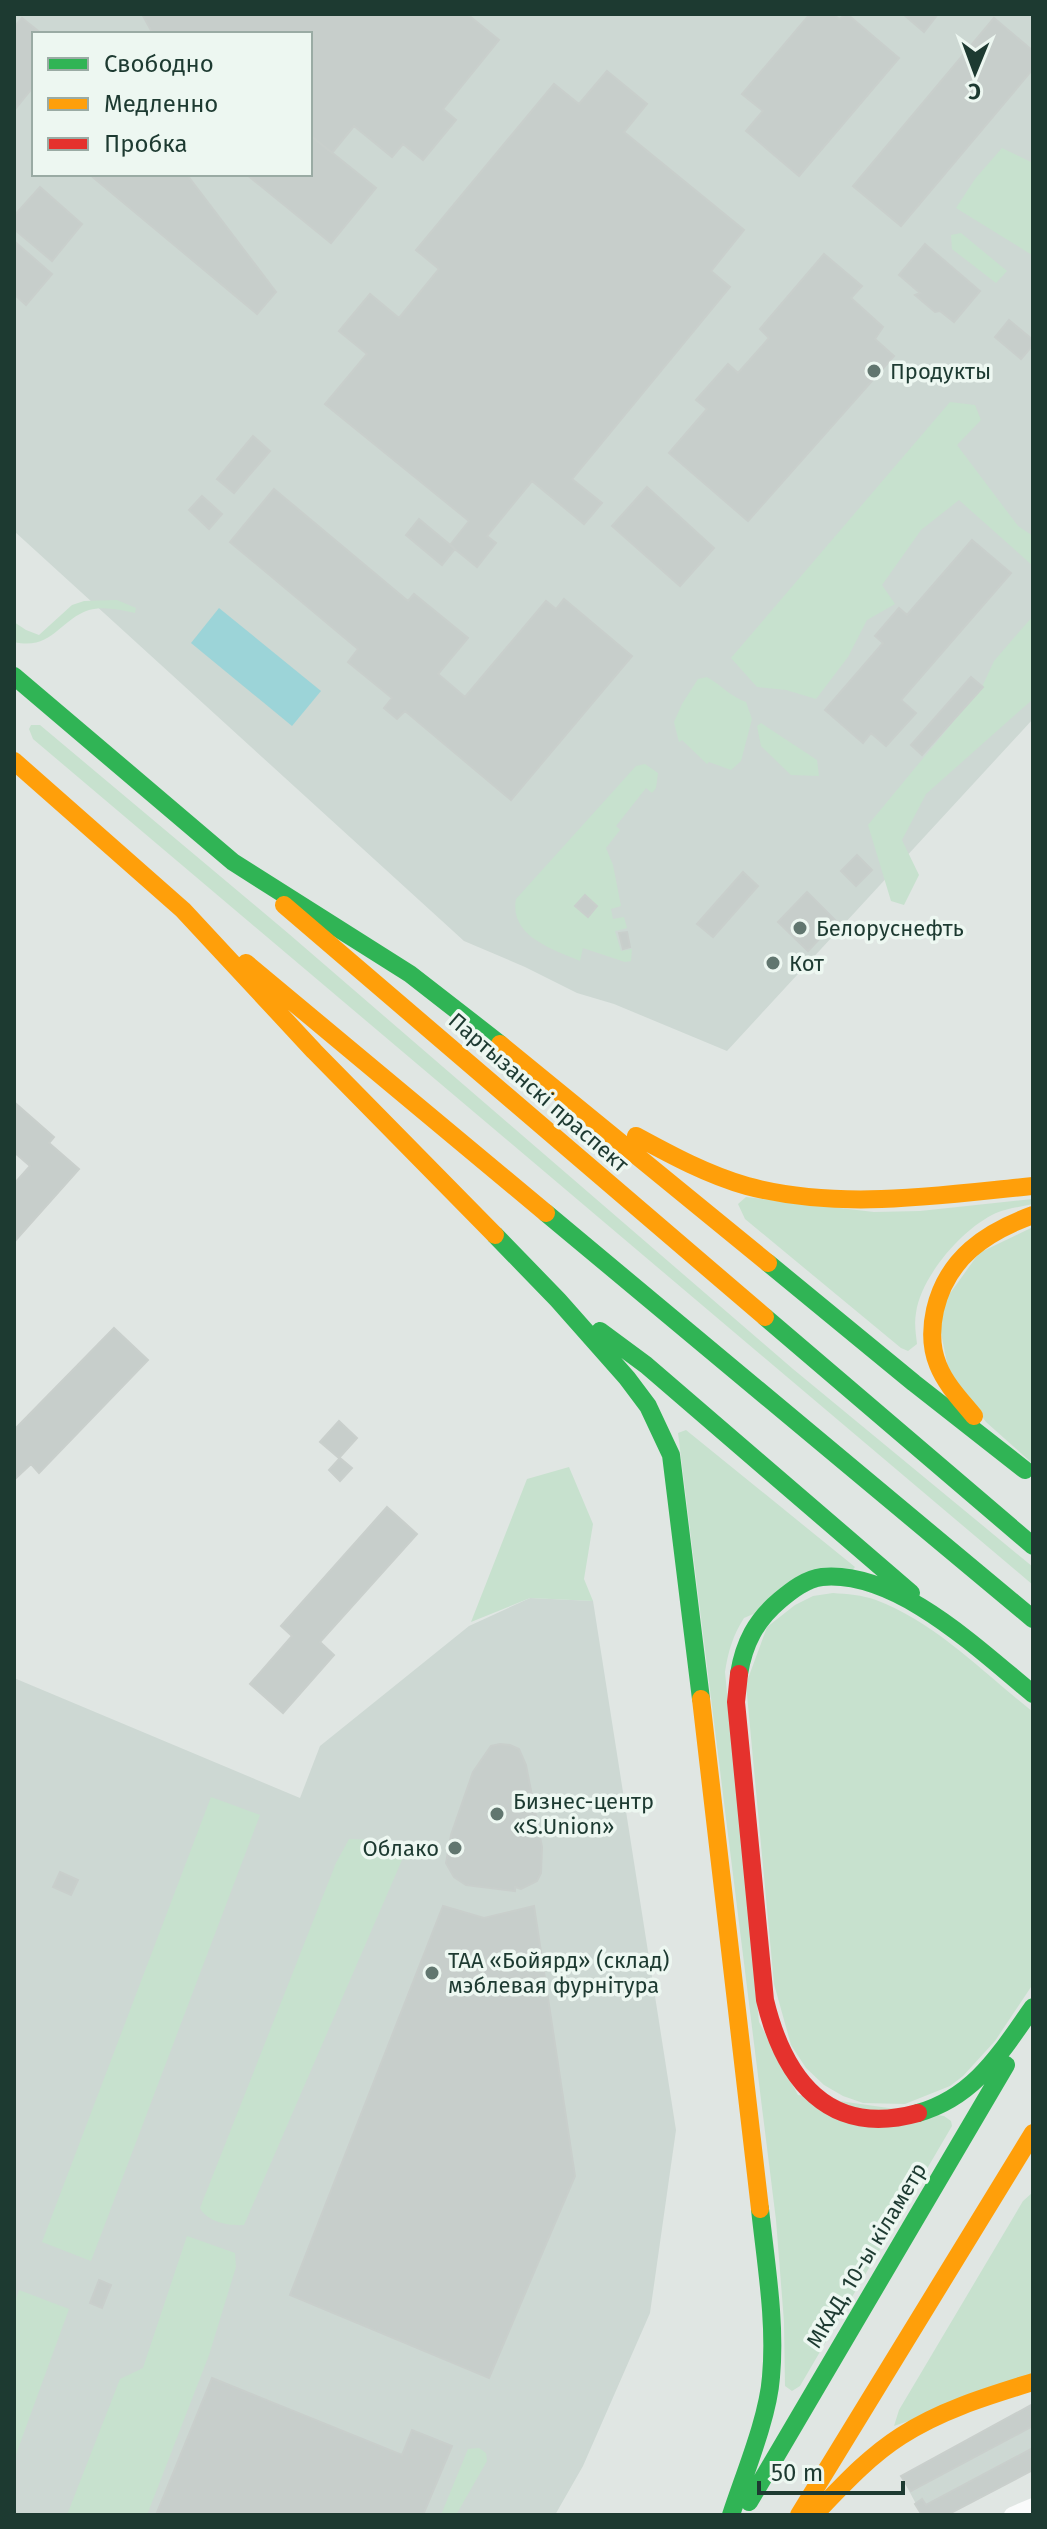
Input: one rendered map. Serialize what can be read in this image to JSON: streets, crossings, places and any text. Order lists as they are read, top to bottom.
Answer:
{
  "streets": {
    "main road": ["Партызанскі праспект", "МКАД, 10-ы кіламетр"]
  },
  "places": [
    "Продукты",
    "Белоруснефть",
    "Кот",
    "Бизнес-центр «S.Union»",
    "Облако",
    "ТАА «Бойярд» (склад) мэблевая фурнітура"
  ],
  "legend": ["Свободно", "Медленно", "Пробка"],
  "scale_bar": "50 m",
  "north": "bottom"
}
